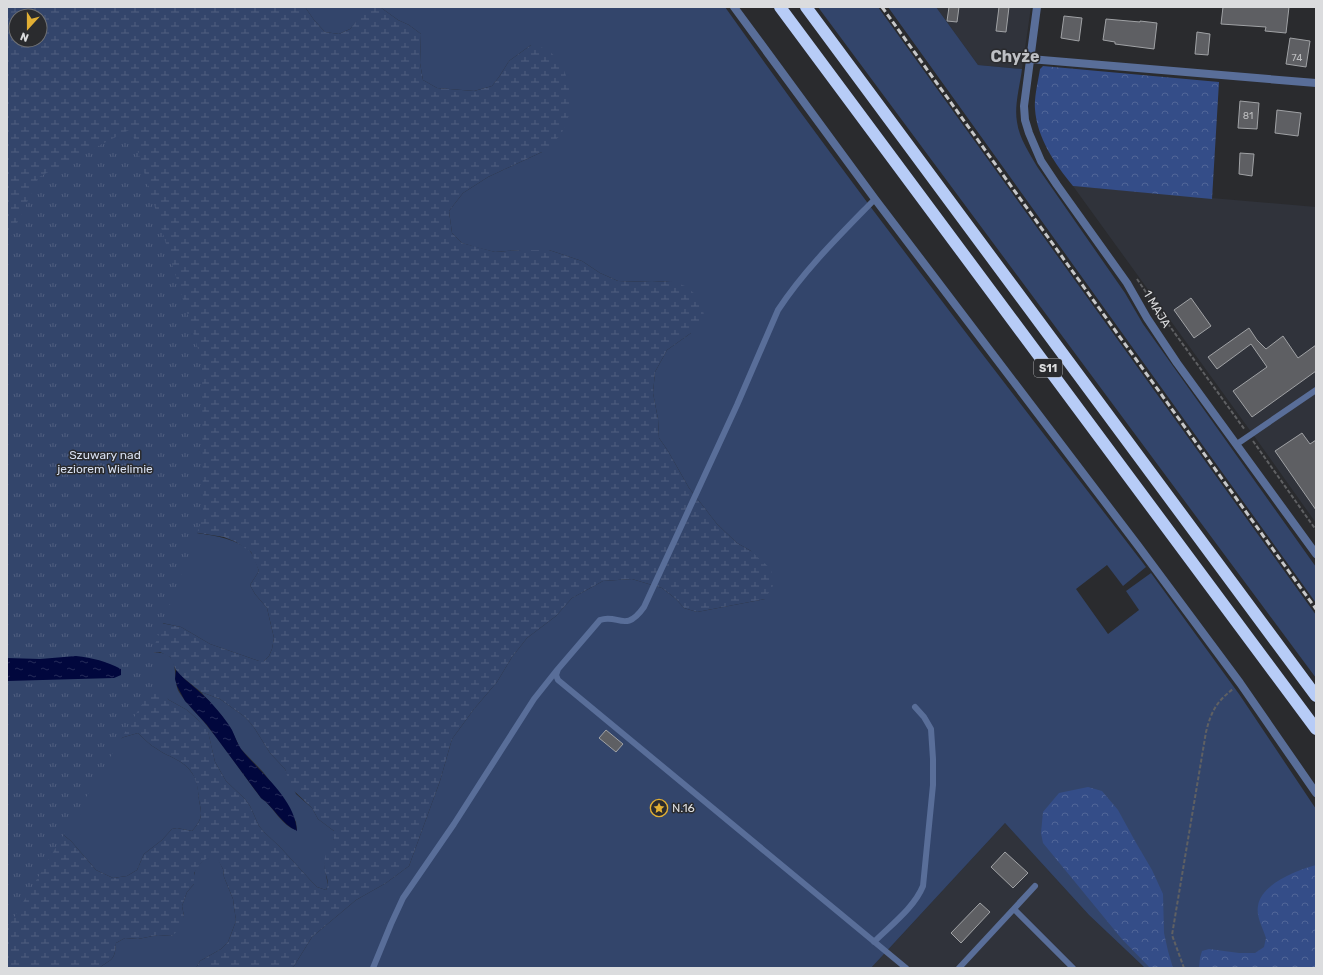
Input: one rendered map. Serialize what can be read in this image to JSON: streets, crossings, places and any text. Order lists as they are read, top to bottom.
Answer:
{
  "streets": {
    "highway": ["S11"],
    "street": ["1 MAJA"]
  },
  "districts": ["Chyże"],
  "parks": ["Szuwary nad jeziorem Wielimie"],
  "places": {
    "place": ["N.16"]
  },
  "house_numbers": ["74", "81"],
  "north": "bottom"
}
